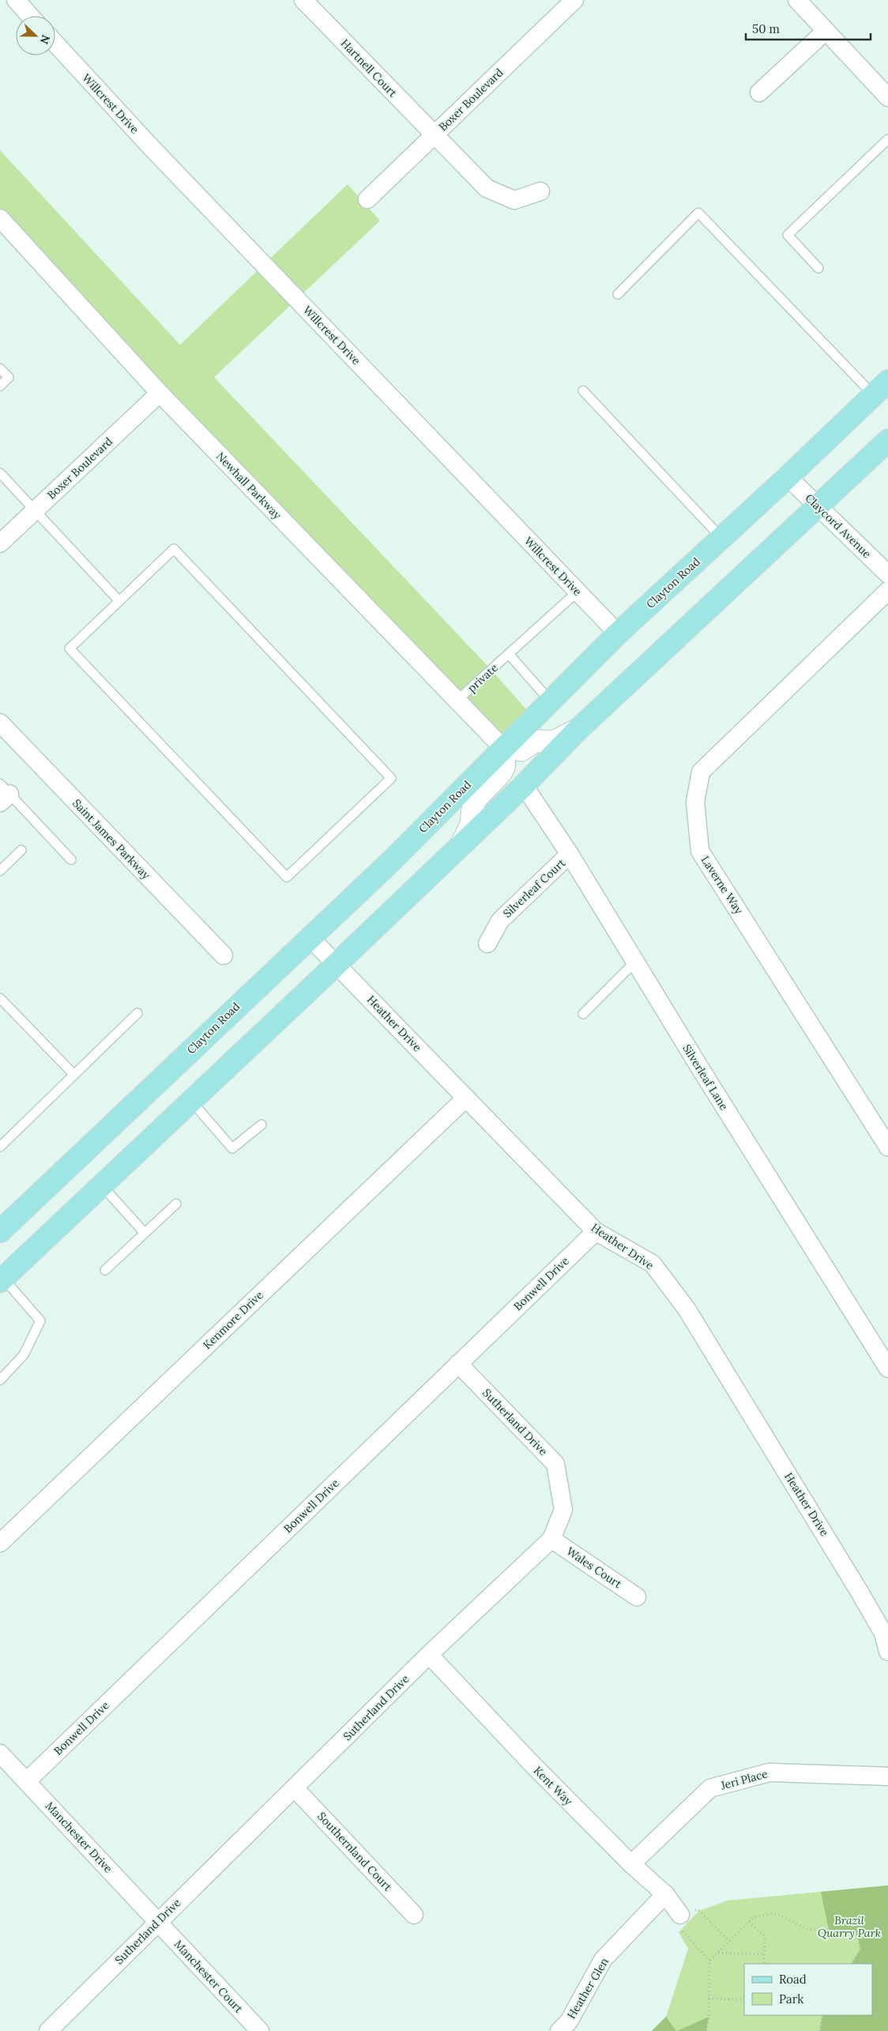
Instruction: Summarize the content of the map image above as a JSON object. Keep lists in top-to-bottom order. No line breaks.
{"streets":{"main road":["Clayton Road"],"street":["Hartnell Court","Boxer Boulevard","Willcrest Drive","Newhall Parkway","Claycord Avenue","Saint James Parkway","Laverne Way","Silverleaf Court","Heather Drive","Silverleaf Lane","Bonwell Drive","Kenmore Drive","Sutherland Drive","Wales Court","Jeri Place","Kent Way","Manchester Drive","Southernland Court","Manchester Court","Heather Glen"],"lane":["private"]},"crossings":[["Hartnell Court","Boxer Boulevard"],["Boxer Boulevard","Newhall Parkway"],["Willcrest Drive","Clayton Road"],["Willcrest Drive","private"],["Newhall Parkway","Clayton Road"],["Newhall Parkway","private"],["Claycord Avenue","Clayton Road"],["Clayton Road","Heather Drive"],["Silverleaf Court","Silverleaf Lane"],["Heather Drive","Bonwell Drive"],["Heather Drive","Kenmore Drive"],["Bonwell Drive","Sutherland Drive"],["Bonwell Drive","Manchester Drive"],["Sutherland Drive","Wales Court"],["Sutherland Drive","Kent Way"],["Sutherland Drive","Manchester Drive"],["Sutherland Drive","Southernland Court"],["Sutherland Drive","Manchester Court"],["Jeri Place","Kent Way"],["Kent Way","Heather Glen"],["Manchester Drive","Manchester Court"]],"parks":["Brazil Quarry Park"],"legend":["Road","Park"],"scale_bar":"50 m","north":"right"}
